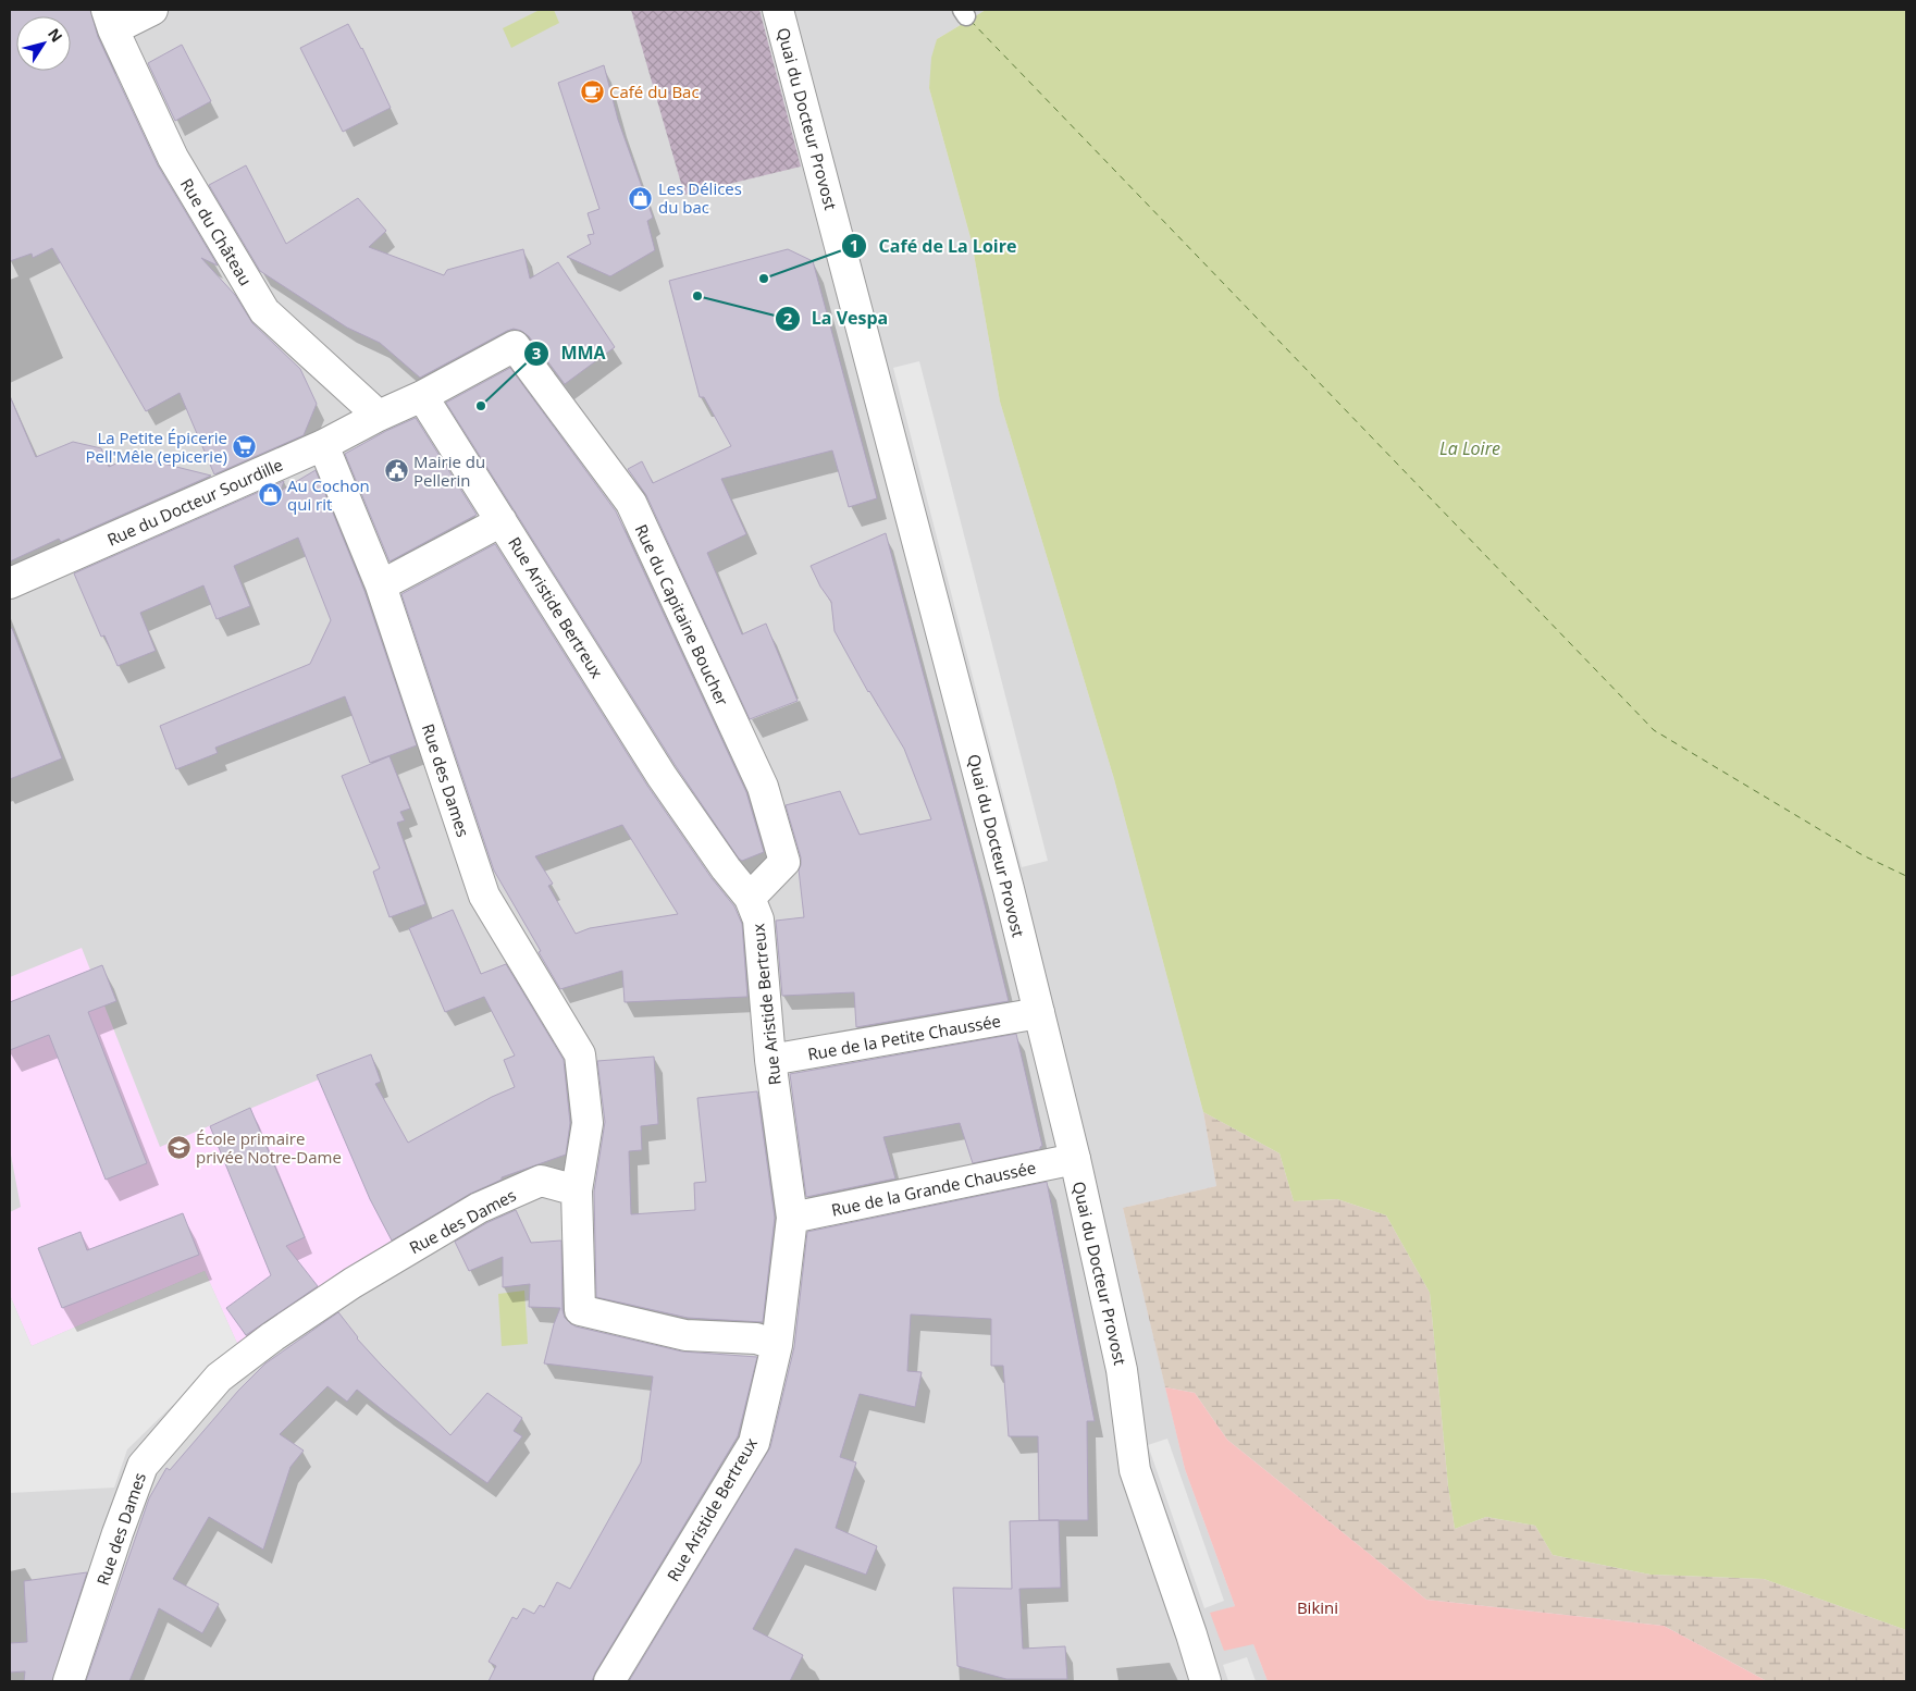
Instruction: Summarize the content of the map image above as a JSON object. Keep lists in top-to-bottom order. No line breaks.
{"streets":{"street":["Quai du Docteur Provost","Rue du Château","Rue du Docteur Sourdille","Rue Aristide Bertreux","Rue du Capitaine Boucher","Rue des Dames","Rue de la Petite Chaussée","Rue de la Grande Chaussée"]},"crossings":[["Quai du Docteur Provost","Rue de la Petite Chaussée"],["Quai du Docteur Provost","Rue de la Grande Chaussée"],["Rue du Château","Rue du Docteur Sourdille"],["Rue du Docteur Sourdille","Rue des Dames"],["Rue Aristide Bertreux","Rue du Capitaine Boucher"],["Rue Aristide Bertreux","Rue de la Petite Chaussée"],["Rue Aristide Bertreux","Rue de la Grande Chaussée"]],"water":["La Loire"],"parks":["Bikini"],"places":{"cafe":["Café du Bac"],"shop":["Les Délices du bac","Au Cochon qui rit"],"other":["Café de La Loire","La Vespa","MMA"],"supermarket":["La Petite Épicerie Pell'Mêle (epicerie)"],"public building":["Mairie du Pellerin"],"school or university":["École primaire privée Notre-Dame"]},"north":"top right"}
